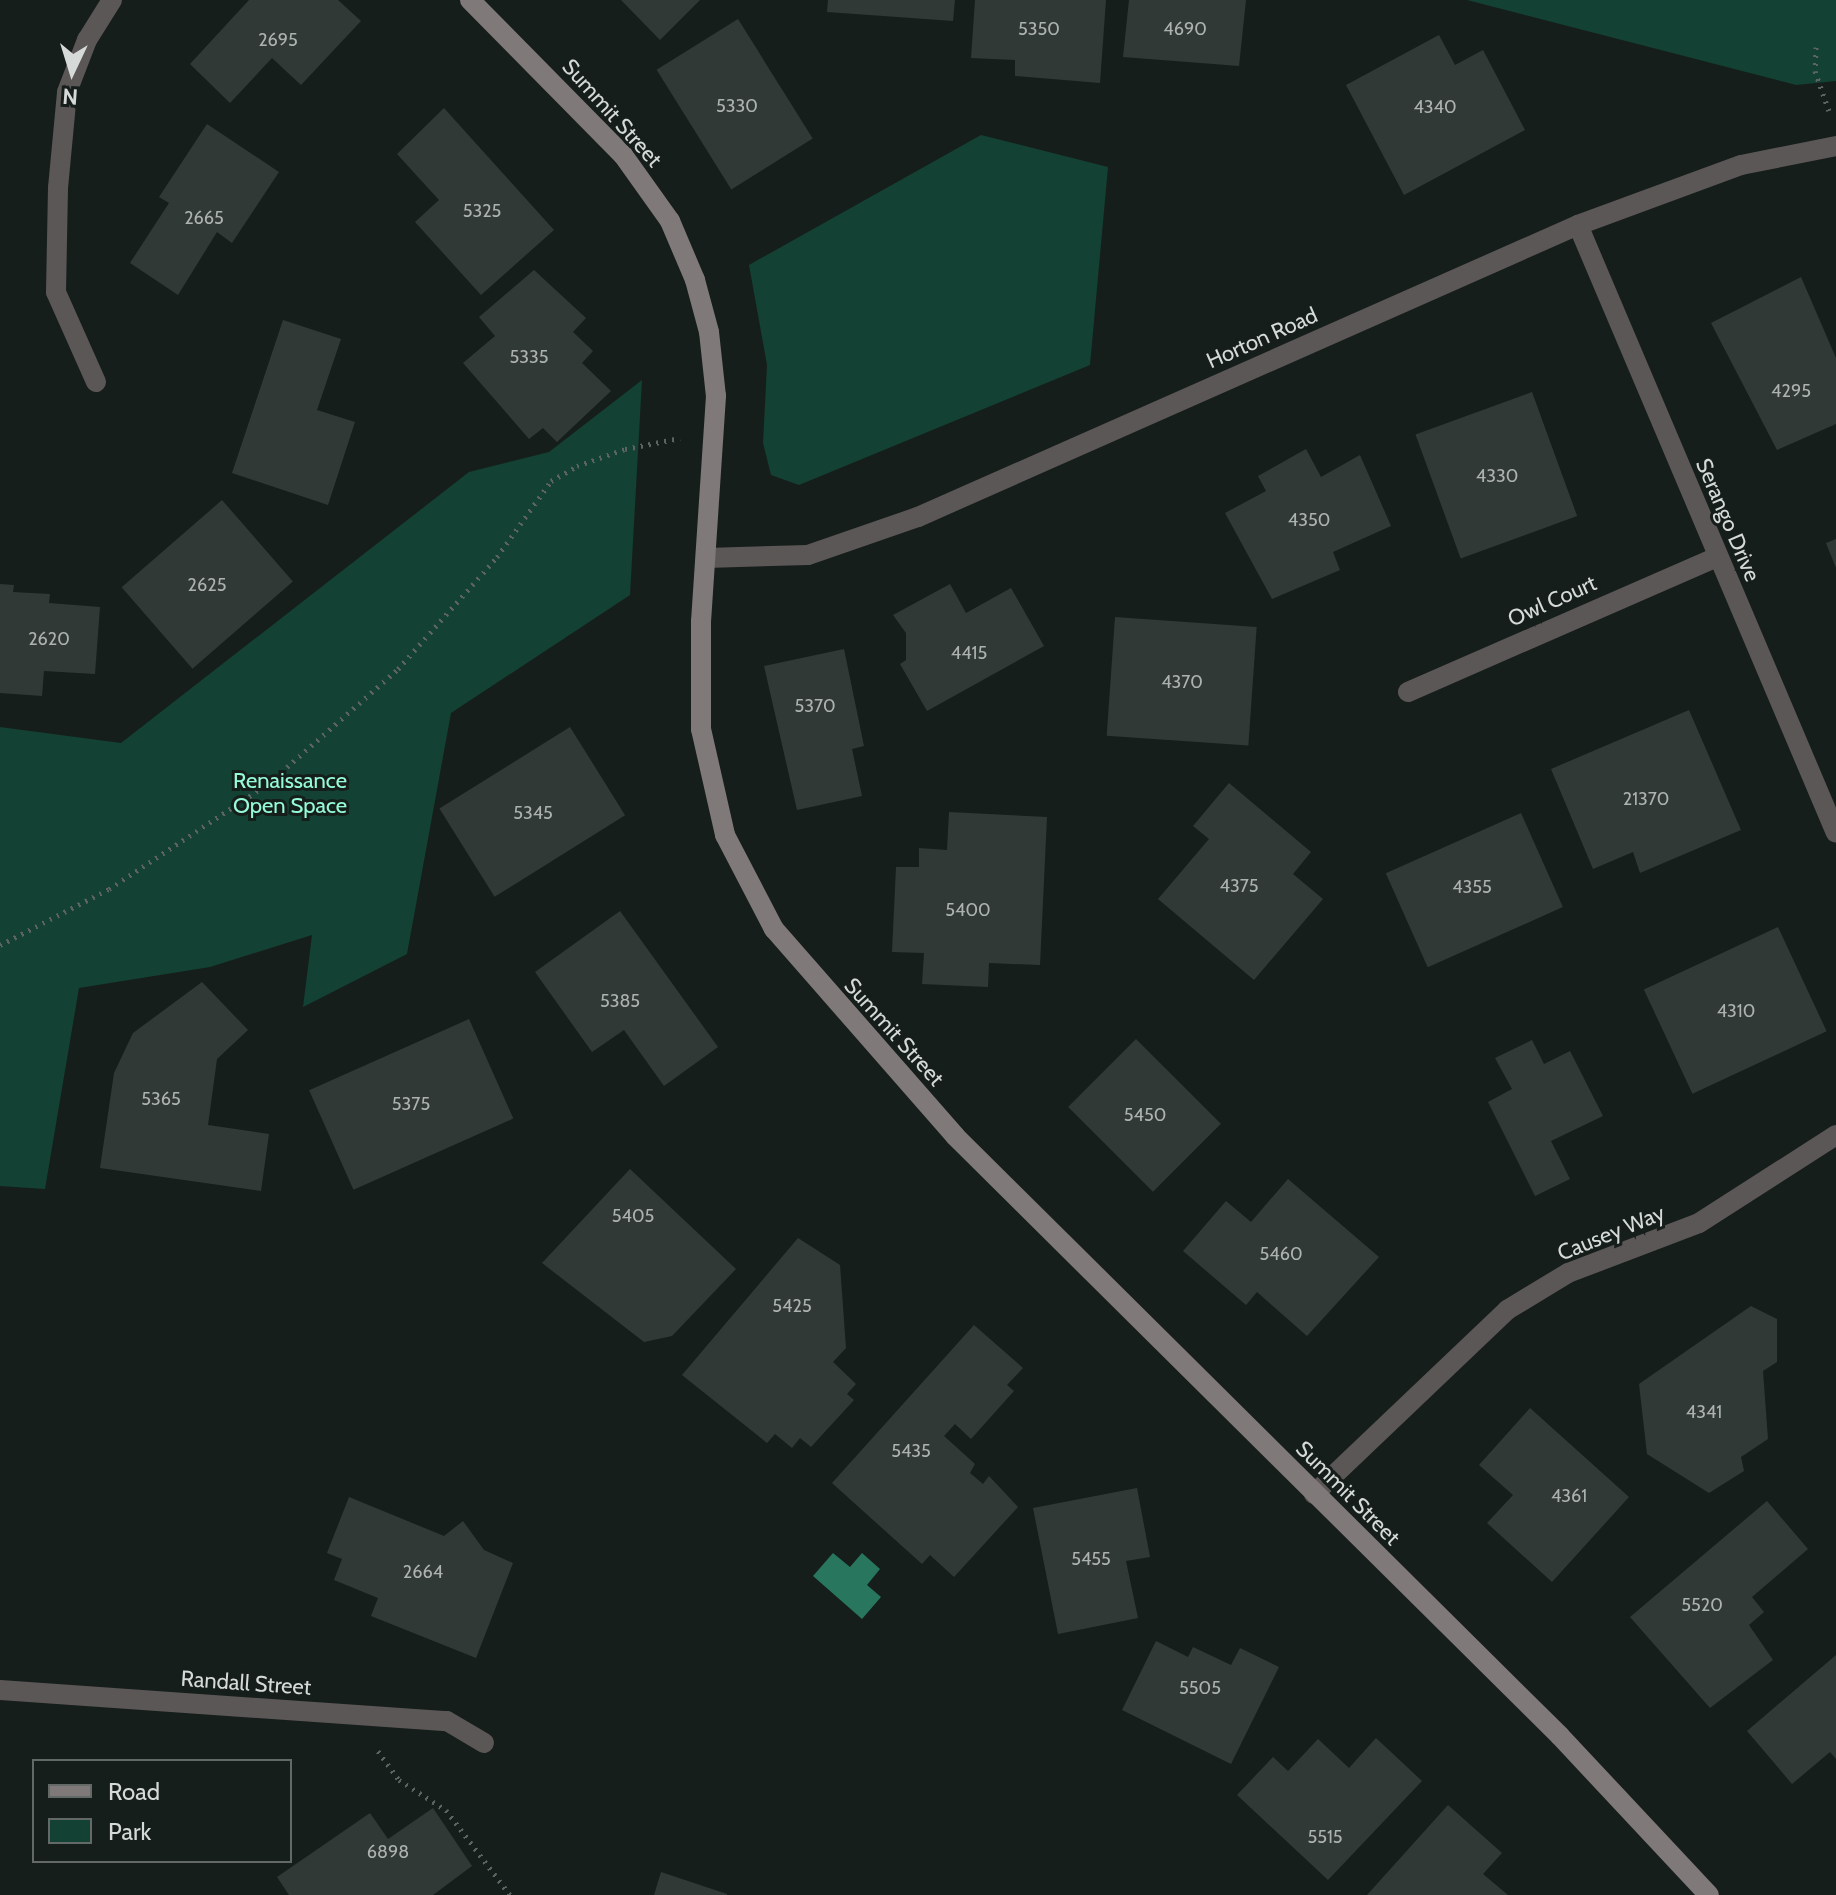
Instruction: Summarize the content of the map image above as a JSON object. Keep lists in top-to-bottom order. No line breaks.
{"streets":{"street":["Summit Street","Horton Road","Serango Drive","Owl Court","Causey Way","Randall Street"]},"crossings":[["Summit Street","Horton Road"],["Summit Street","Causey Way"],["Horton Road","Serango Drive"],["Serango Drive","Owl Court"]],"parks":["Renaissance Open Space"],"house_numbers":["5350","4690","2695","5330","4340","5325","2665","5335","4295","4330","4350","2625","2620","4415","4370","5370","21370","5345","4375","4355","5400","5385","4310","5365","5375","5450","5405","5460","5425","4341","5435","4361","5455","2664","5520","5505","5515","6898"],"legend":["Road","Park"],"north":"bottom"}
